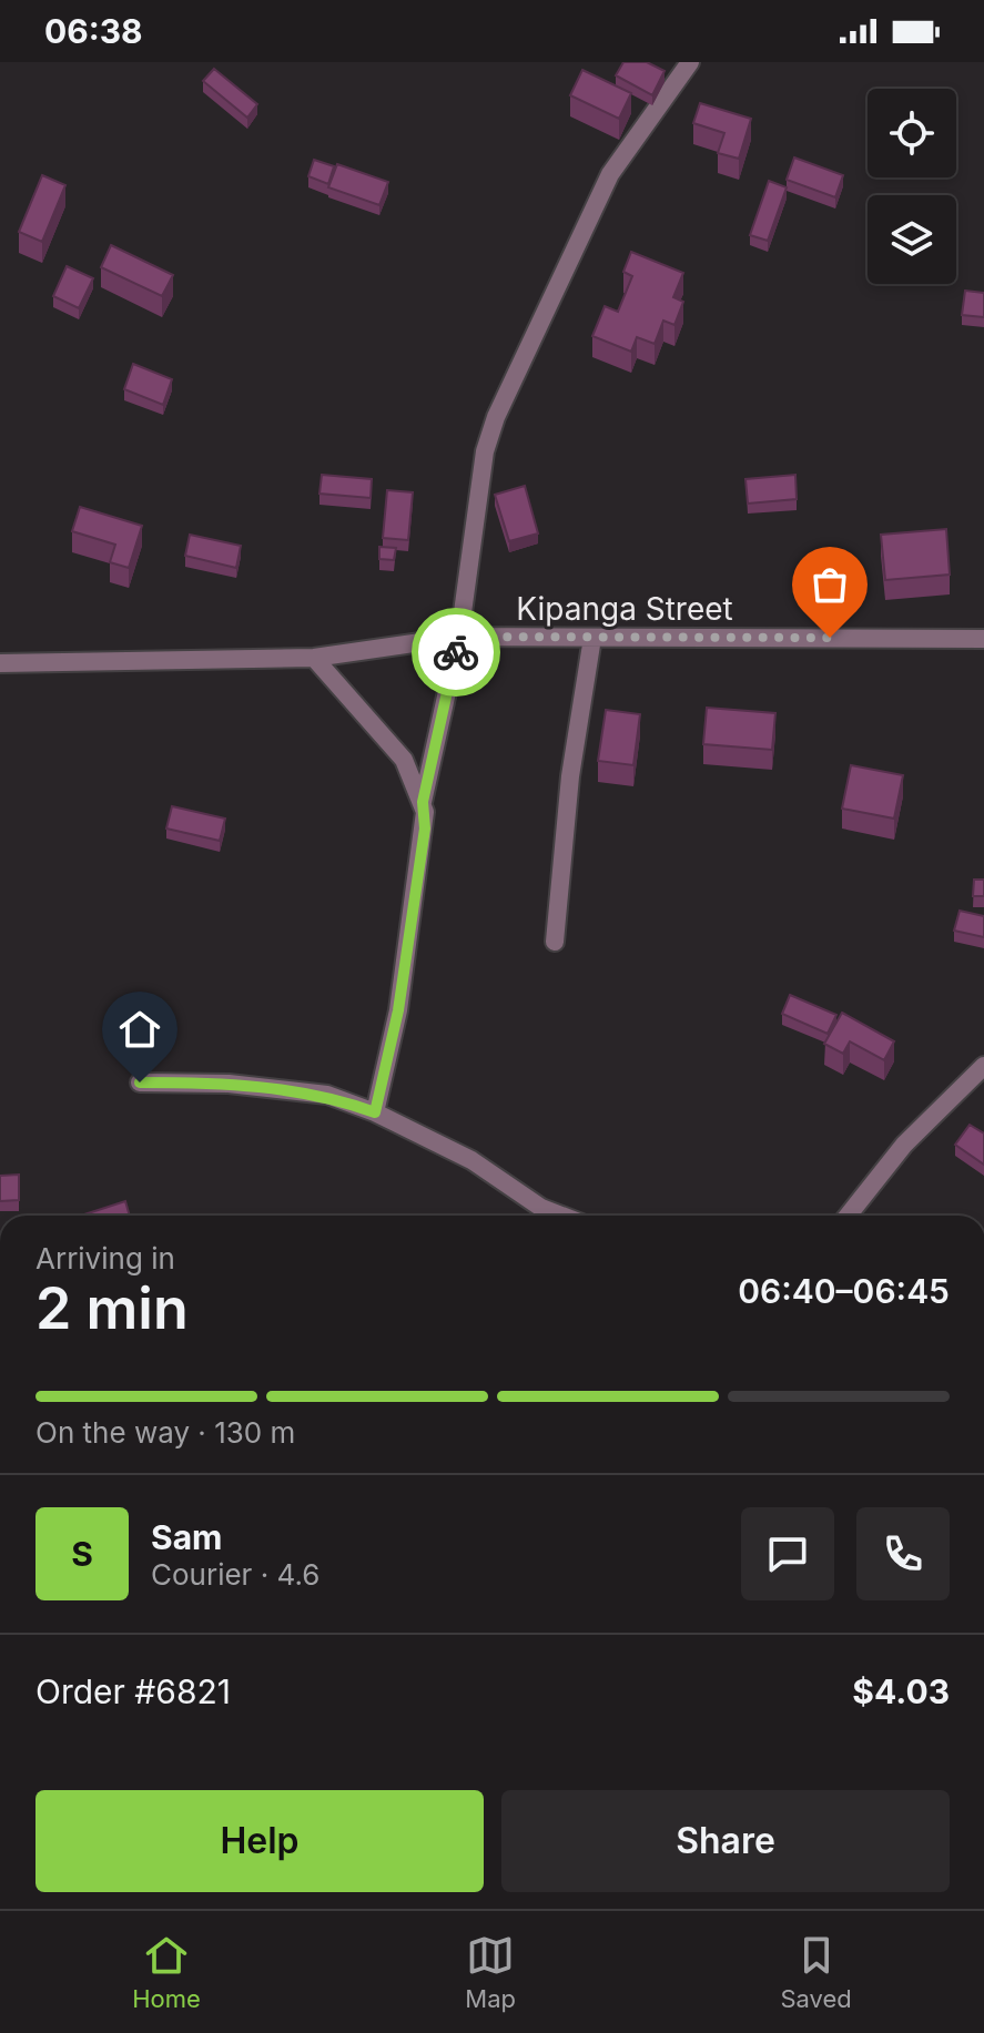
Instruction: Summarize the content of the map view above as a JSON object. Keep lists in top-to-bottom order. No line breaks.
{"streets":{"street":["Kipanga Street"]},"page":{"status":"06:38","heading":["2 min","Arriving in","06:40–06:45"],"panel":["Sam","Courier · 4.6","Order #6821","$4.03"],"bar":"On the way · 130 m","round":"S","buttons":["Help","Share"],"tabs":["Home","Map","Saved"]}}
